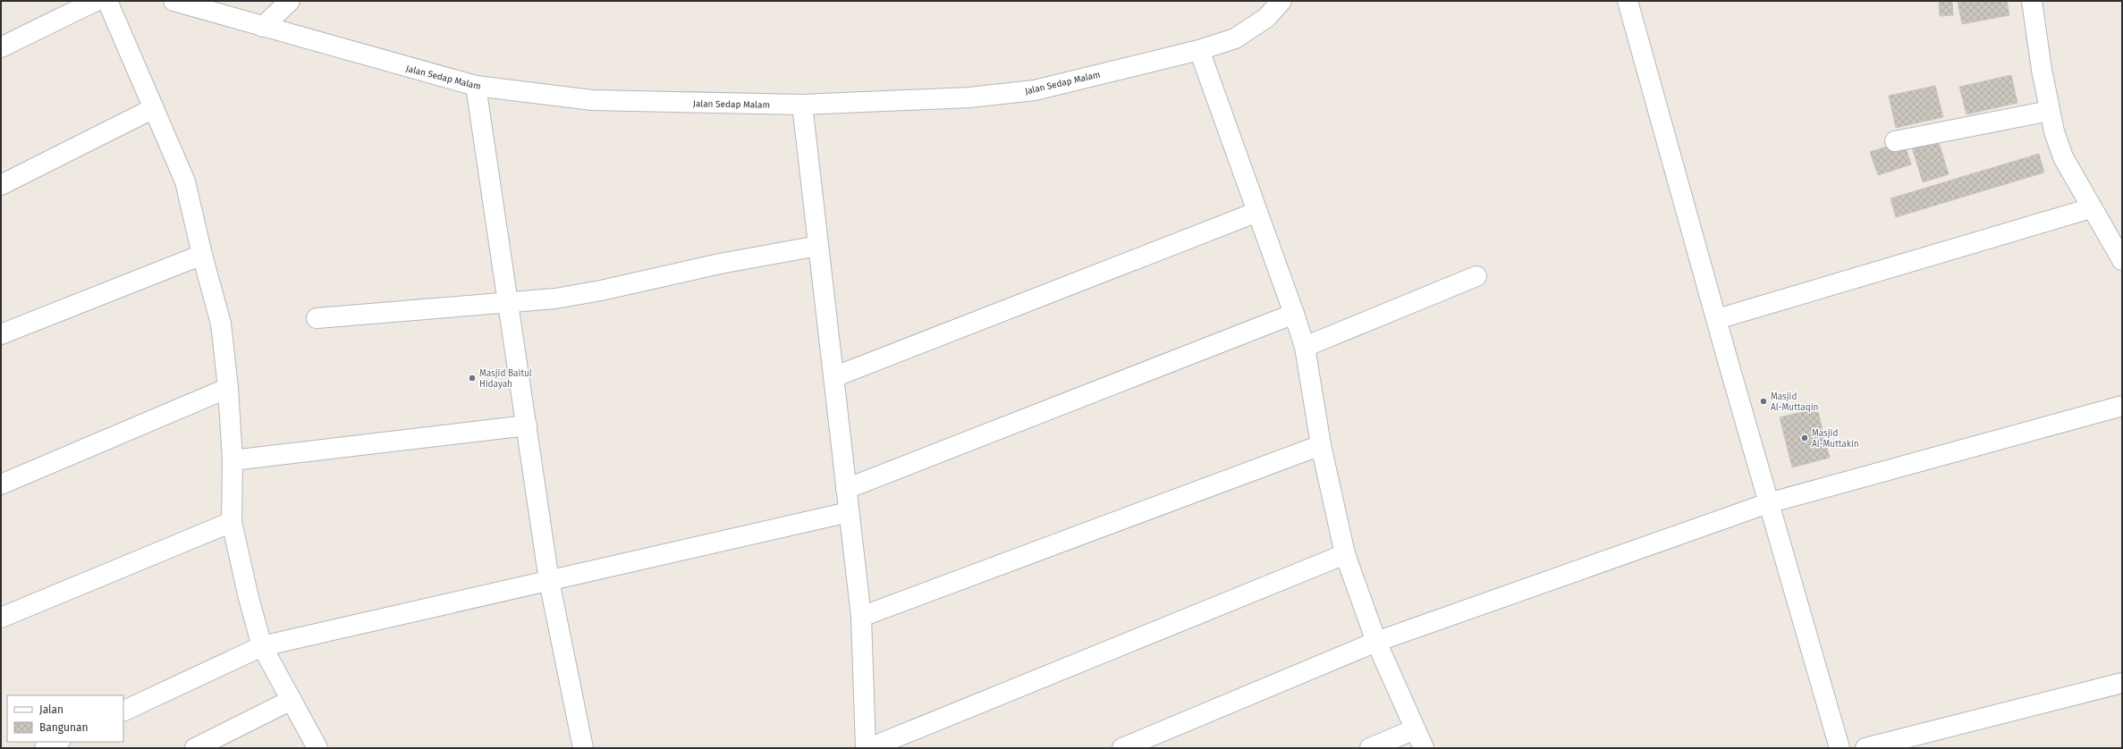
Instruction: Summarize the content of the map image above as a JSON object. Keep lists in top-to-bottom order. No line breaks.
{"streets":{"street":["Jalan Sedap Malam"]},"places":["Masjid Baitul Hidayah","Masjid Al-Muttaqin","Masjid Al-Muttakin"],"legend":["Jalan","Bangunan"]}
